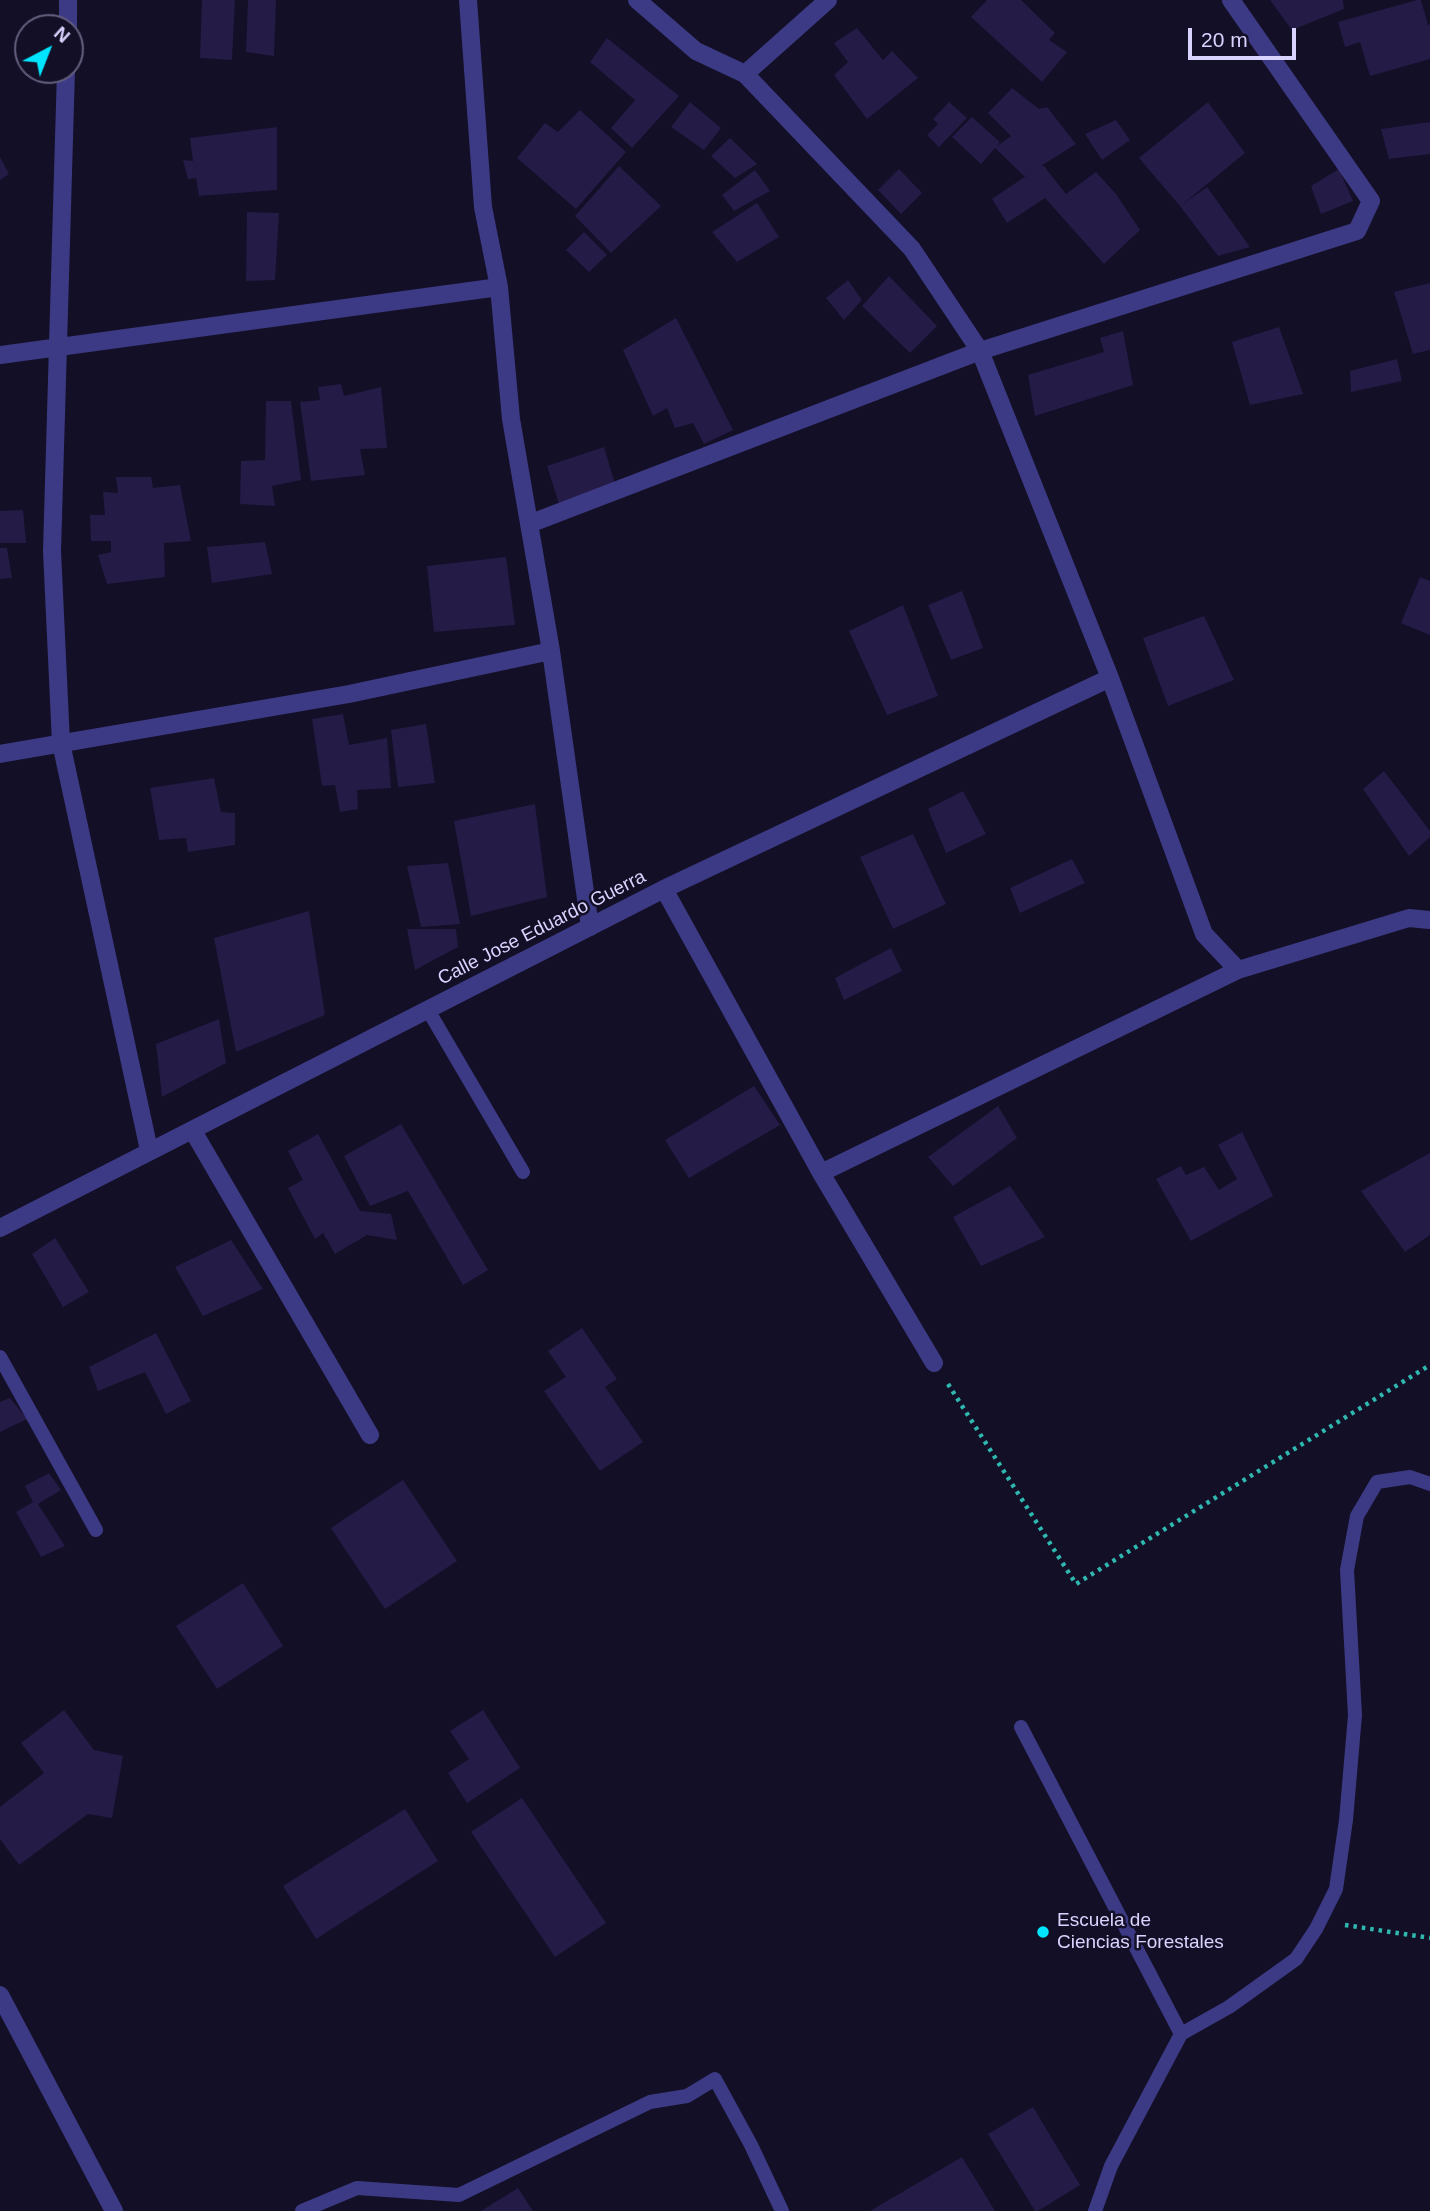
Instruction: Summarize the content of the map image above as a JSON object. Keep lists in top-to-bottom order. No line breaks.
{"streets":{"street":["Calle Jose Eduardo Guerra"]},"places":["Escuela de Ciencias Forestales"],"scale_bar":"20 m","north":"top right"}
